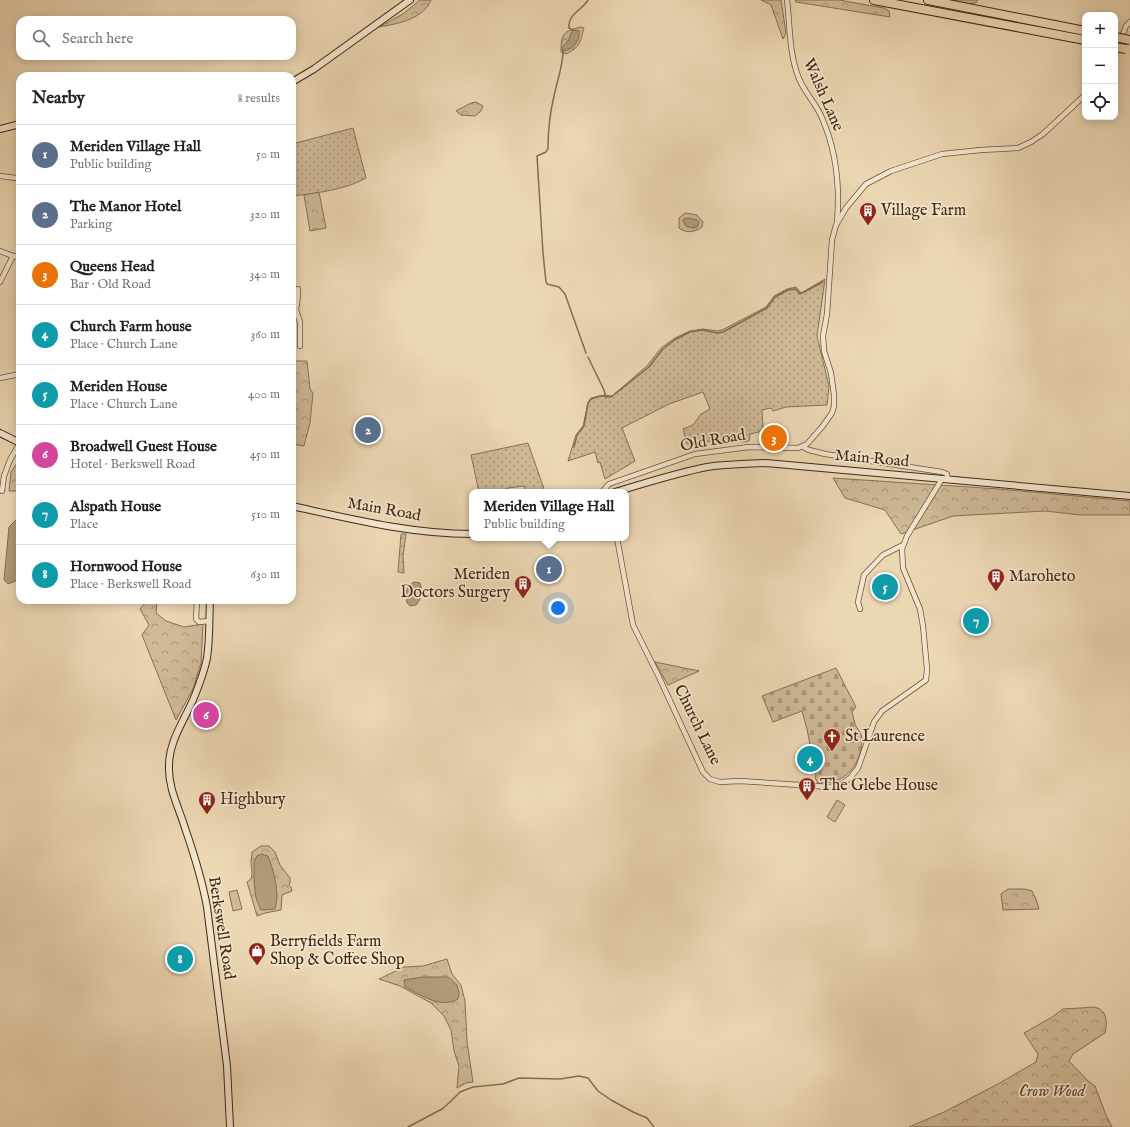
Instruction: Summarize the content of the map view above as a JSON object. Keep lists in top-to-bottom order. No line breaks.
{"streets":{"main road":["Main Road","Berkswell Road"],"street":["Walsh Lane","Old Road","Church Lane"]},"crossings":[["Old Road","Main Road"],["Old Road","Church Lane"],["Main Road","Church Lane"]],"parks":["Crow Wood"],"places":{"building":["Village Farm","Maroheto","Meriden Doctors Surgery","The Glebe House","Highbury"],"church":["St Laurence"],"shop":["Berryfields Farm Shop & Coffee Shop"]},"page":{"map_buttons":["+","−"],"search":"Search here","heading":["Nearby","8 results"],"list":[{"mark":"1","name":"Meriden Village Hall","note":"Public building","value":"50 m"},{"mark":"2","name":"The Manor Hotel","note":"Parking","value":"320 m"},{"mark":"3","name":"Queens Head","note":"Bar · Old Road","value":"340 m"},{"mark":"4","name":"Church Farm house","note":"Place · Church Lane","value":"360 m"},{"mark":"5","name":"Meriden House","note":"Place · Church Lane","value":"400 m"},{"mark":"6","name":"Broadwell Guest House","note":"Hotel · Berkswell Road","value":"450 m"},{"mark":"7","name":"Alspath House","note":"Place","value":"510 m"},{"mark":"8","name":"Hornwood House","note":"Place · Berkswell Road","value":"630 m"}],"pins":["2","3","1","5","7","6","4","8"],"popup":["Meriden Village Hall","Public building"]}}
